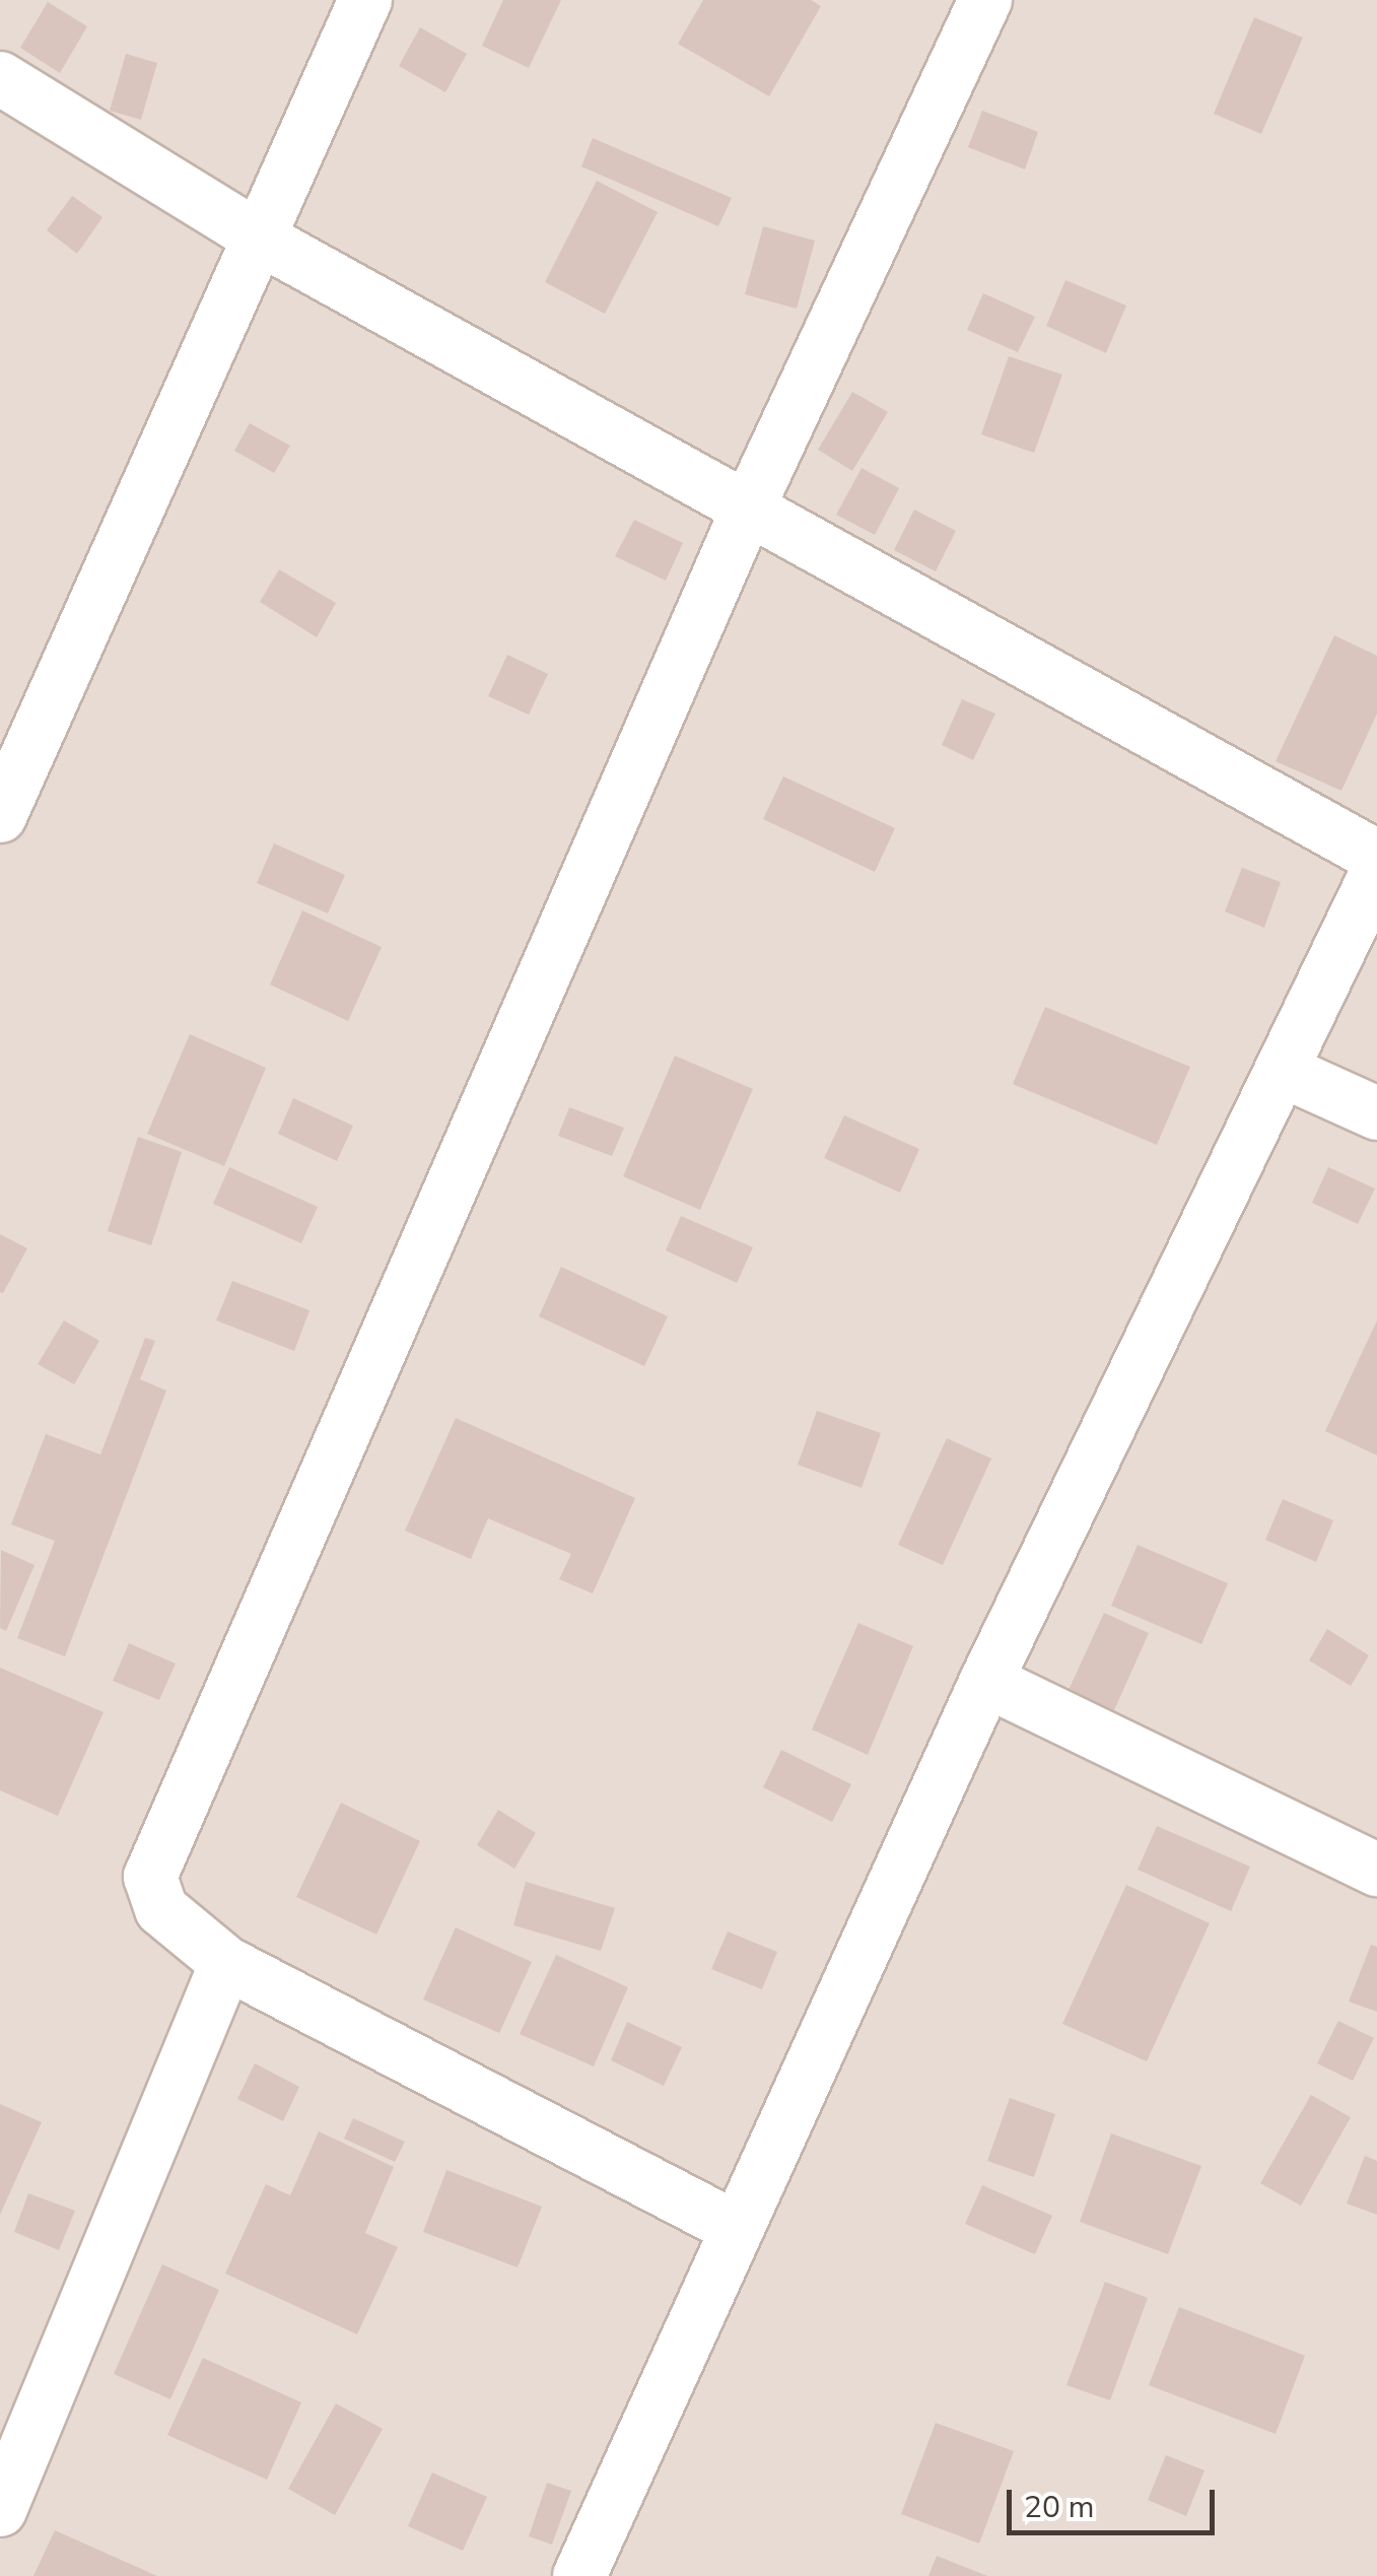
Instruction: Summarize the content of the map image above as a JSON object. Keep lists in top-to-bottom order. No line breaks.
{"scale_bar":"20 m"}
